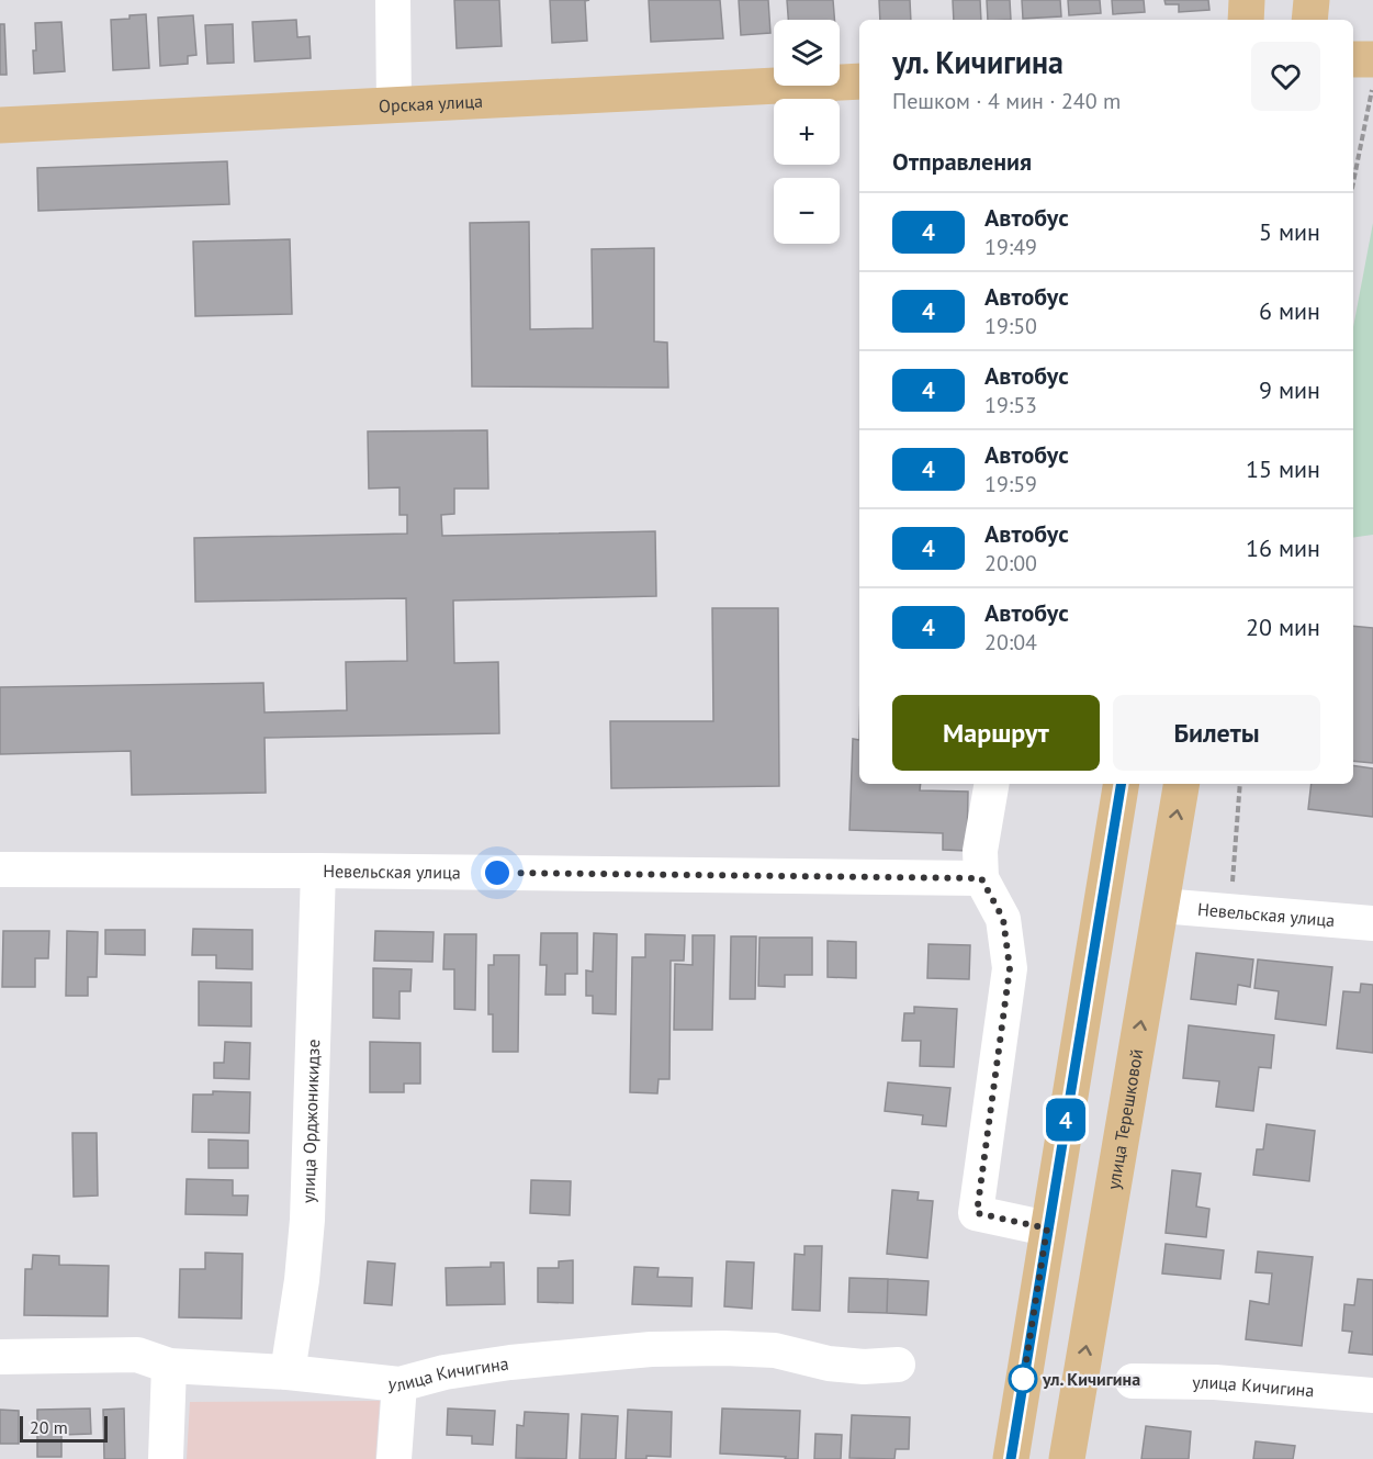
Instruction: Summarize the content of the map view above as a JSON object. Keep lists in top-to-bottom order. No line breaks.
{"streets":{"main road":["Орская улица","улица Терешковой"],"street":["Невельская улица","улица Орджоникидзе","улица Кичигина"]},"crossings":[["Невельская улица","улица Терешковой"],["Невельская улица","улица Орджоникидзе"],["улица Орджоникидзе","улица Кичигина"]],"places":["ул. Кичигина"],"lines":["bus line 4"],"scale_bar":"20 m","page":{"on_map":"4","map_buttons":["+","−"],"heading":[["ул. Кичигина","Пешком · 4 мин · 240 m"],"Отправления"],"list":[{"mark":"4","name":"Автобус","note":"19:49","value":"5 мин"},{"mark":"4","name":"Автобус","note":"19:50","value":"6 мин"},{"mark":"4","name":"Автобус","note":"19:53","value":"9 мин"},{"mark":"4","name":"Автобус","note":"19:59","value":"15 мин"},{"mark":"4","name":"Автобус","note":"20:00","value":"16 мин"},{"mark":"4","name":"Автобус","note":"20:04","value":"20 мин"}],"buttons":["Маршрут","Билеты"],"scale":"20 m"}}
